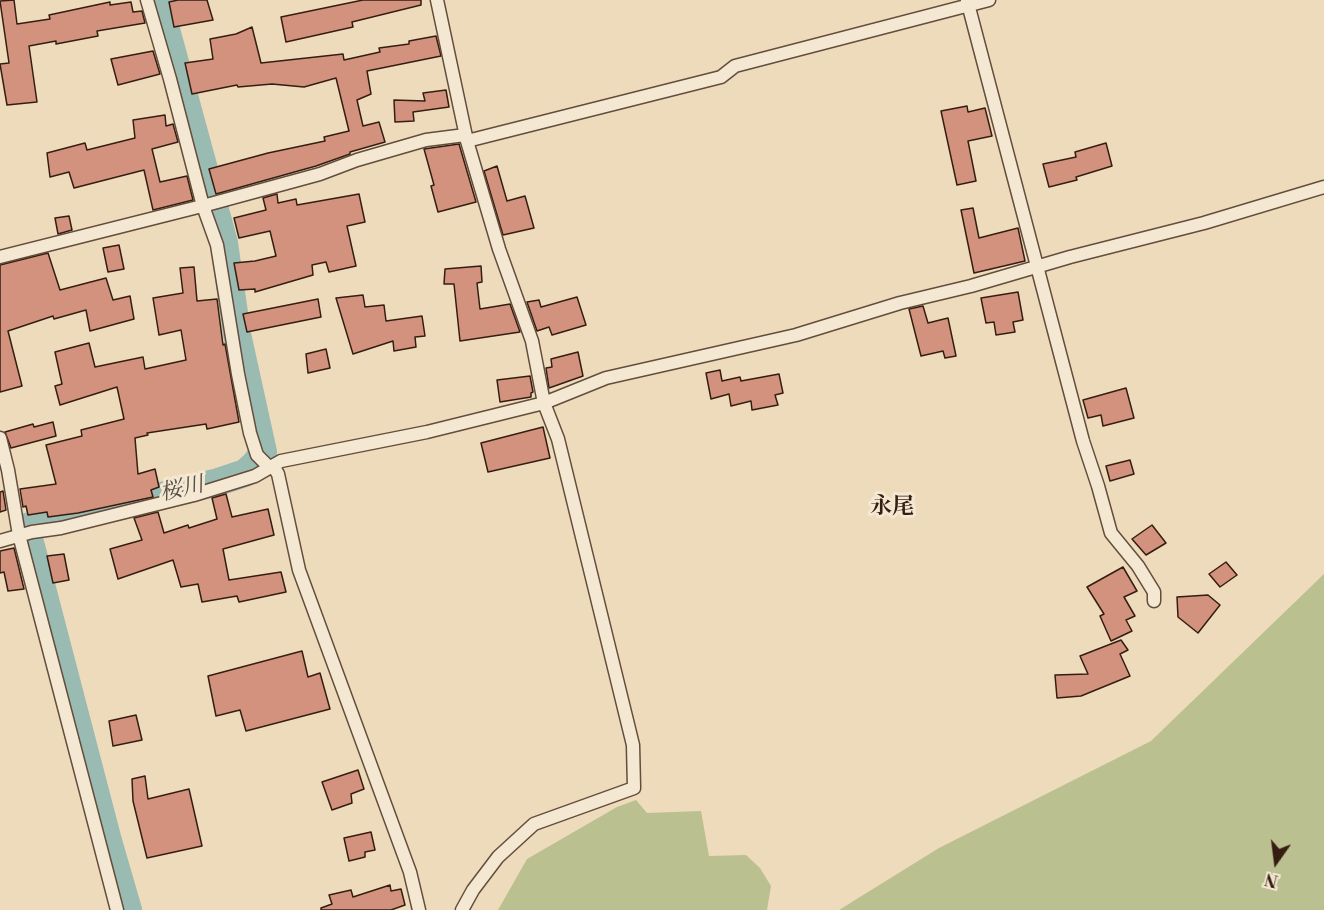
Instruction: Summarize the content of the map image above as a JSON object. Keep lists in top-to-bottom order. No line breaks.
{"districts":["永尾"],"water":["桜川"],"north":"bottom"}
